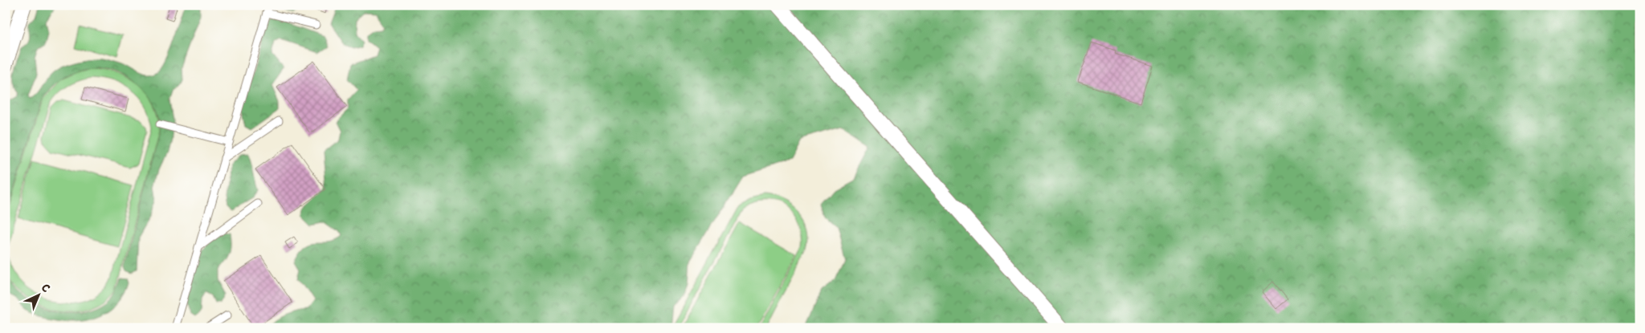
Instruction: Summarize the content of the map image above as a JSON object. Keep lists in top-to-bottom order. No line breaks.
{"north":"top right"}
